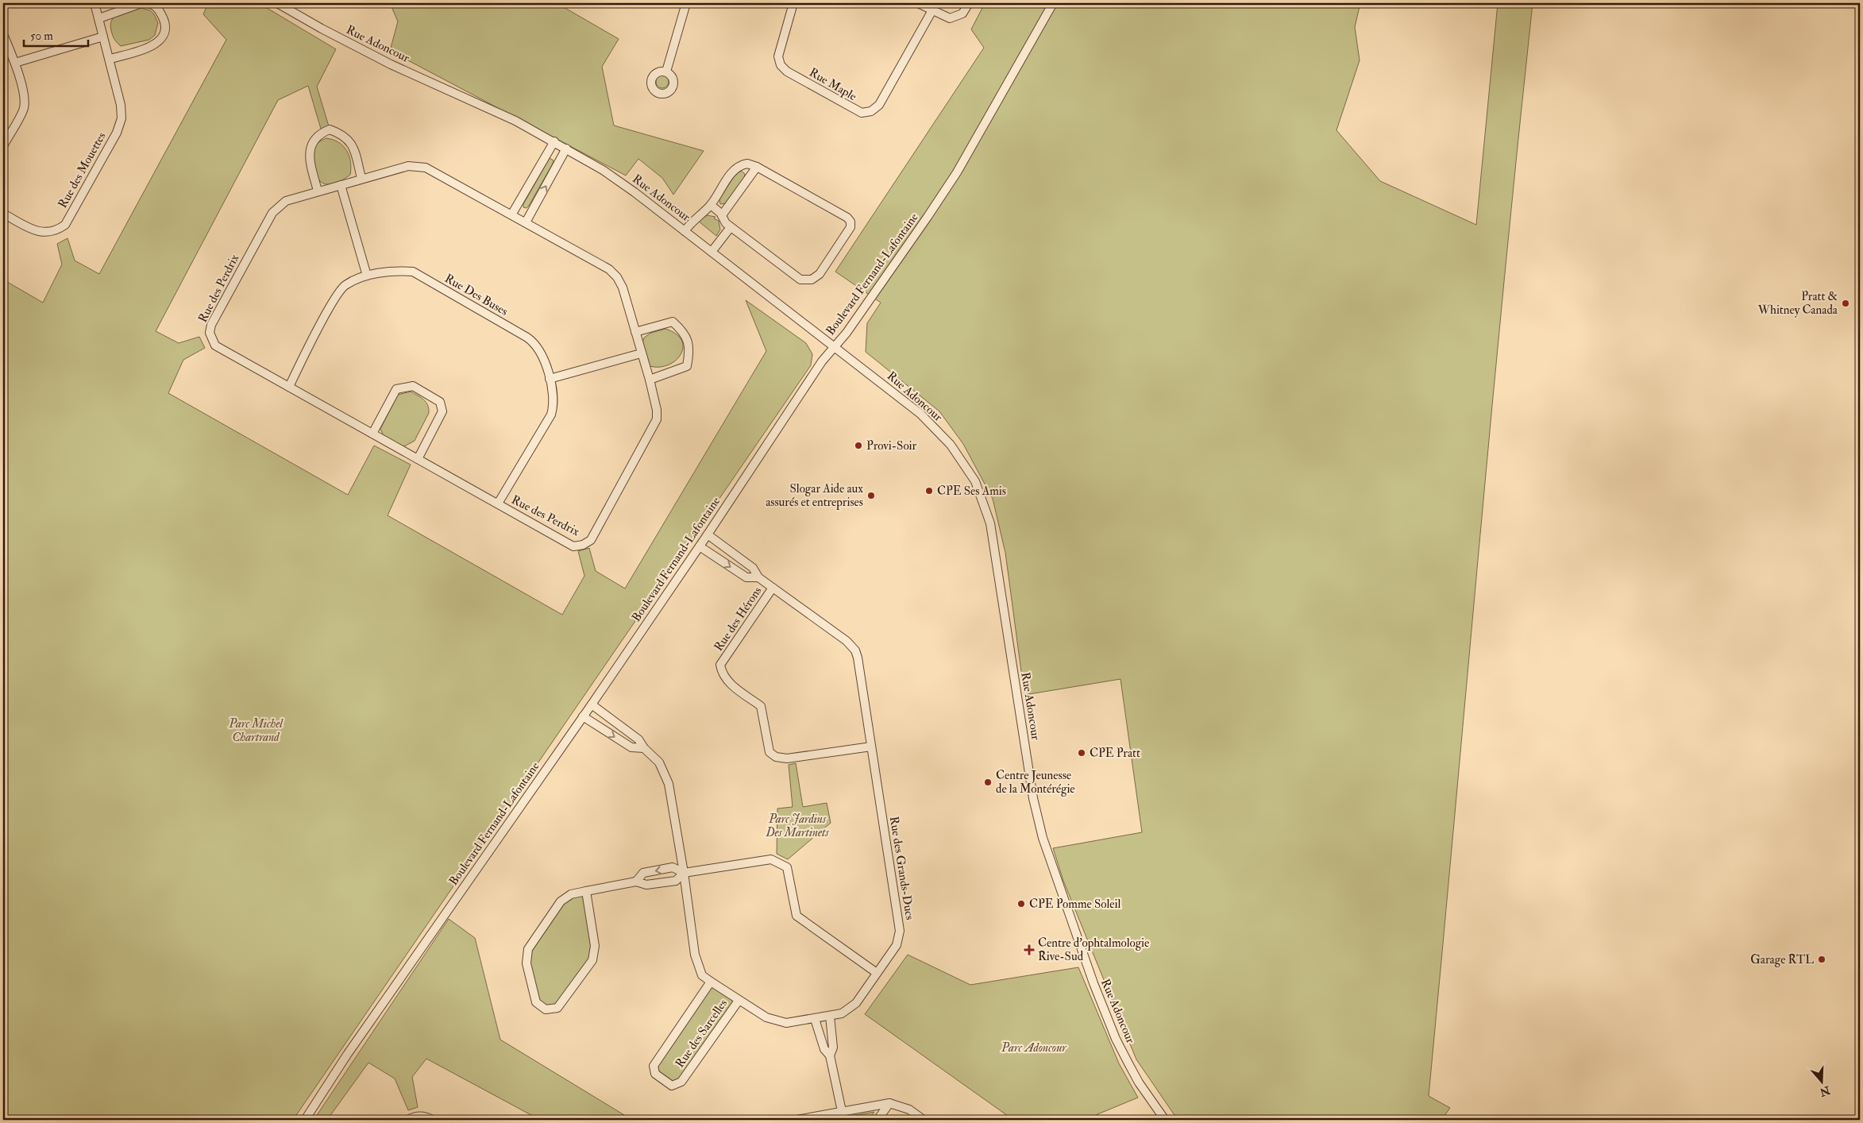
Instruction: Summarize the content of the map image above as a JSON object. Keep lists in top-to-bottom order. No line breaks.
{"streets":{"street":["Rue Adoncour","Rue Maple","Rue des Mouettes","Boulevard Fernand-Lafontaine","Rue des Perdrix","Rue Des Buses","Rue des Hérons","Rue des Grands-Ducs","Rue des Sarcelles"]},"crossings":[["Rue Adoncour","Boulevard Fernand-Lafontaine"],["Boulevard Fernand-Lafontaine","Rue des Grands-Ducs"],["Rue des Perdrix","Rue Des Buses"],["Rue des Hérons","Rue des Grands-Ducs"],["Rue des Grands-Ducs","Rue des Sarcelles"]],"parks":["Parc Michel Chartrand","Parc Jardins Des Martinets","Parc Adoncour"],"places":{"other":["Pratt & Whitney Canada","Provi-Soir","CPE Ses Amis","Slogar Aide aux assurés et entreprises","CPE Pratt","Centre Jeunesse de la Montérégie","CPE Pomme Soleil","Garage RTL"],"health":["Centre d'ophtalmologie Rive-Sud"]},"scale_bar":"50 m","north":"bottom"}
